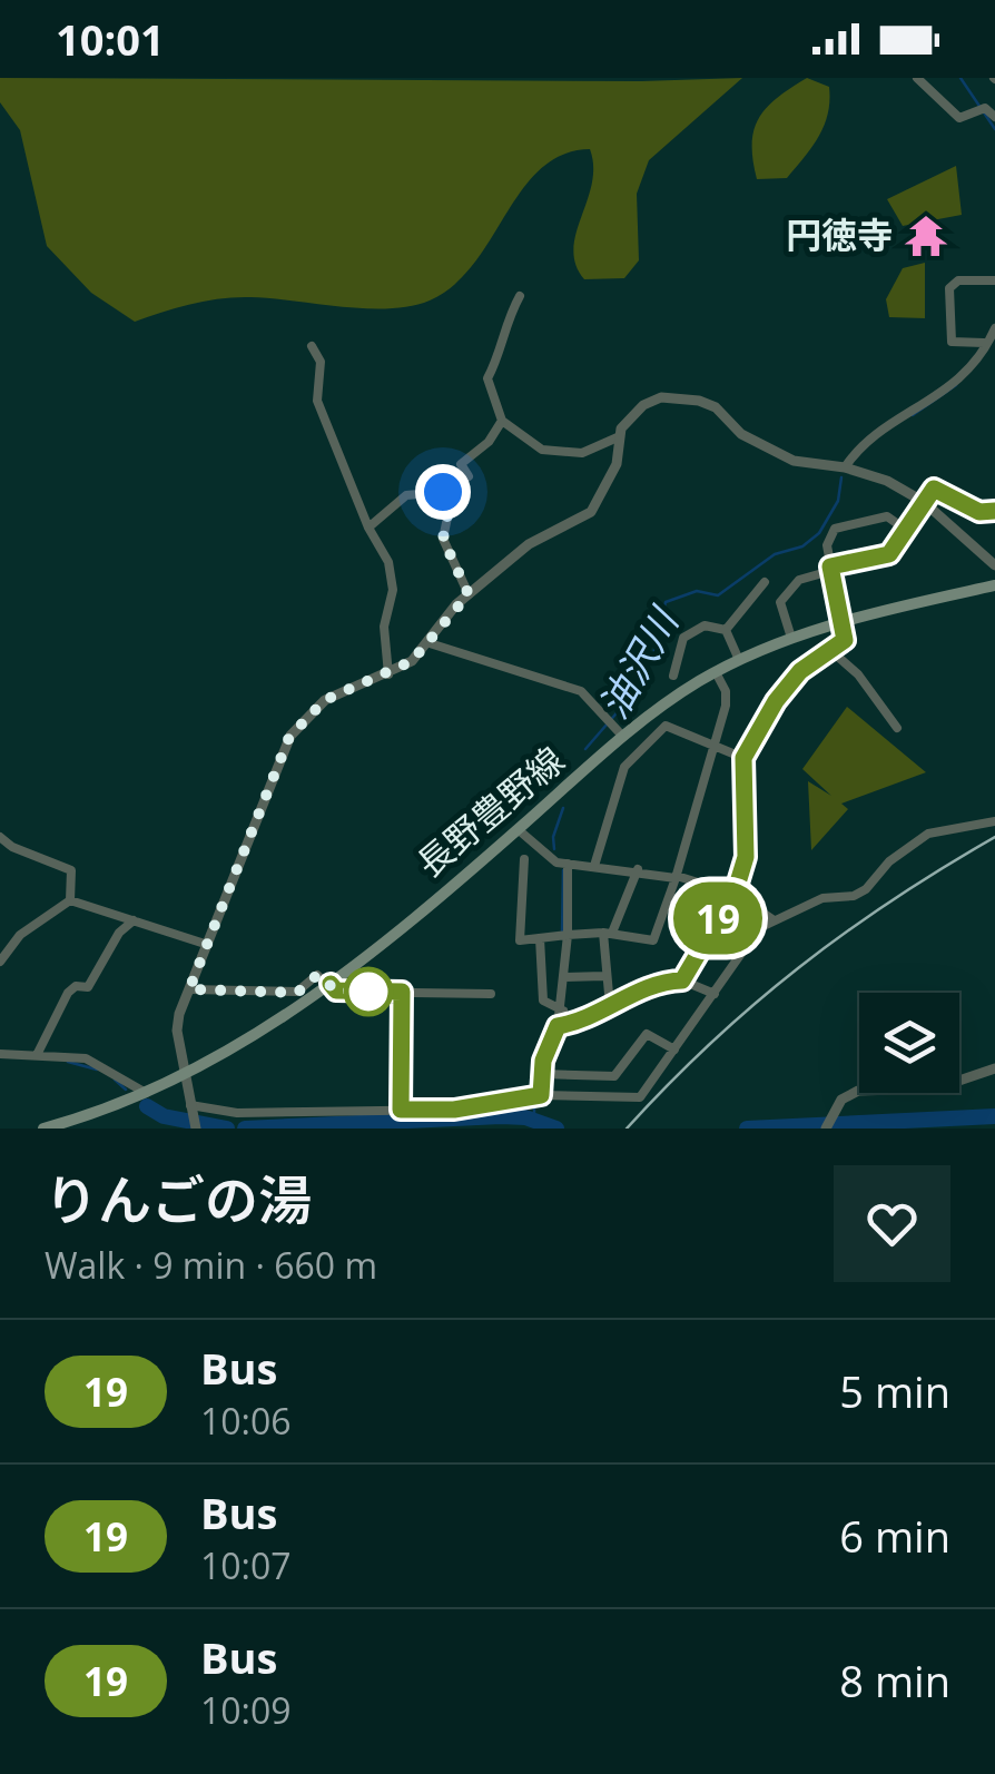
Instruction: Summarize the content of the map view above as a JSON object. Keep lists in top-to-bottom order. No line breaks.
{"streets":{"main road":["長野豊野線"]},"water":["油沢川"],"places":{"temple":["円徳寺"]},"lines":["bus line 19"],"page":{"status":"10:01","on_map":"19","heading":["りんごの湯","Walk · 9 min · 660 m"],"list":[{"mark":"19","name":"Bus","note":"10:06","value":"5 min"},{"mark":"19","name":"Bus","note":"10:07","value":"6 min"},{"mark":"19","name":"Bus","note":"10:09","value":"8 min"}]}}
